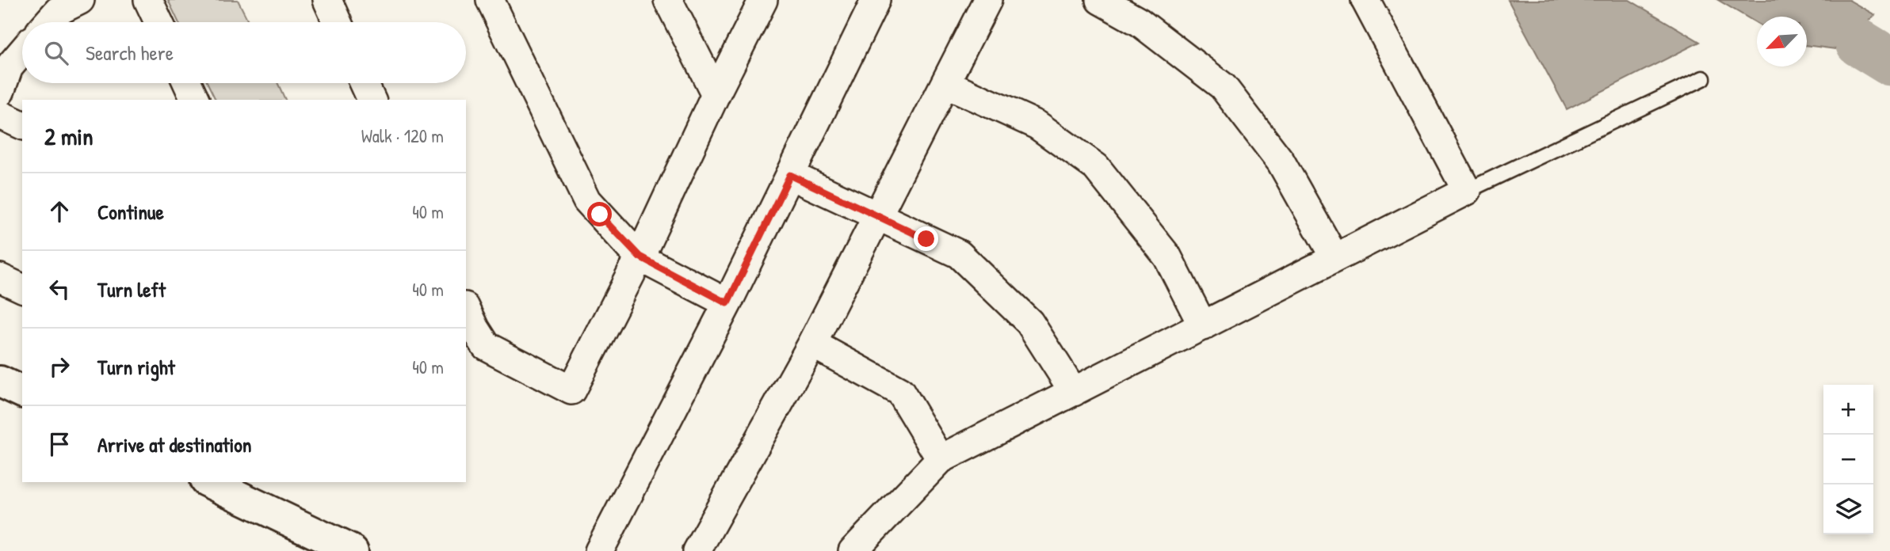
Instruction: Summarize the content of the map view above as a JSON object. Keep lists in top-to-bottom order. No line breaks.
{"north":"bottom left","page":{"search":"Search here","heading":["2 min","Walk · 120 m"],"list":[["Continue","40 m"],["Turn left","40 m"],["Turn right","40 m"],"Arrive at destination"],"map_buttons":["+","−"]}}
